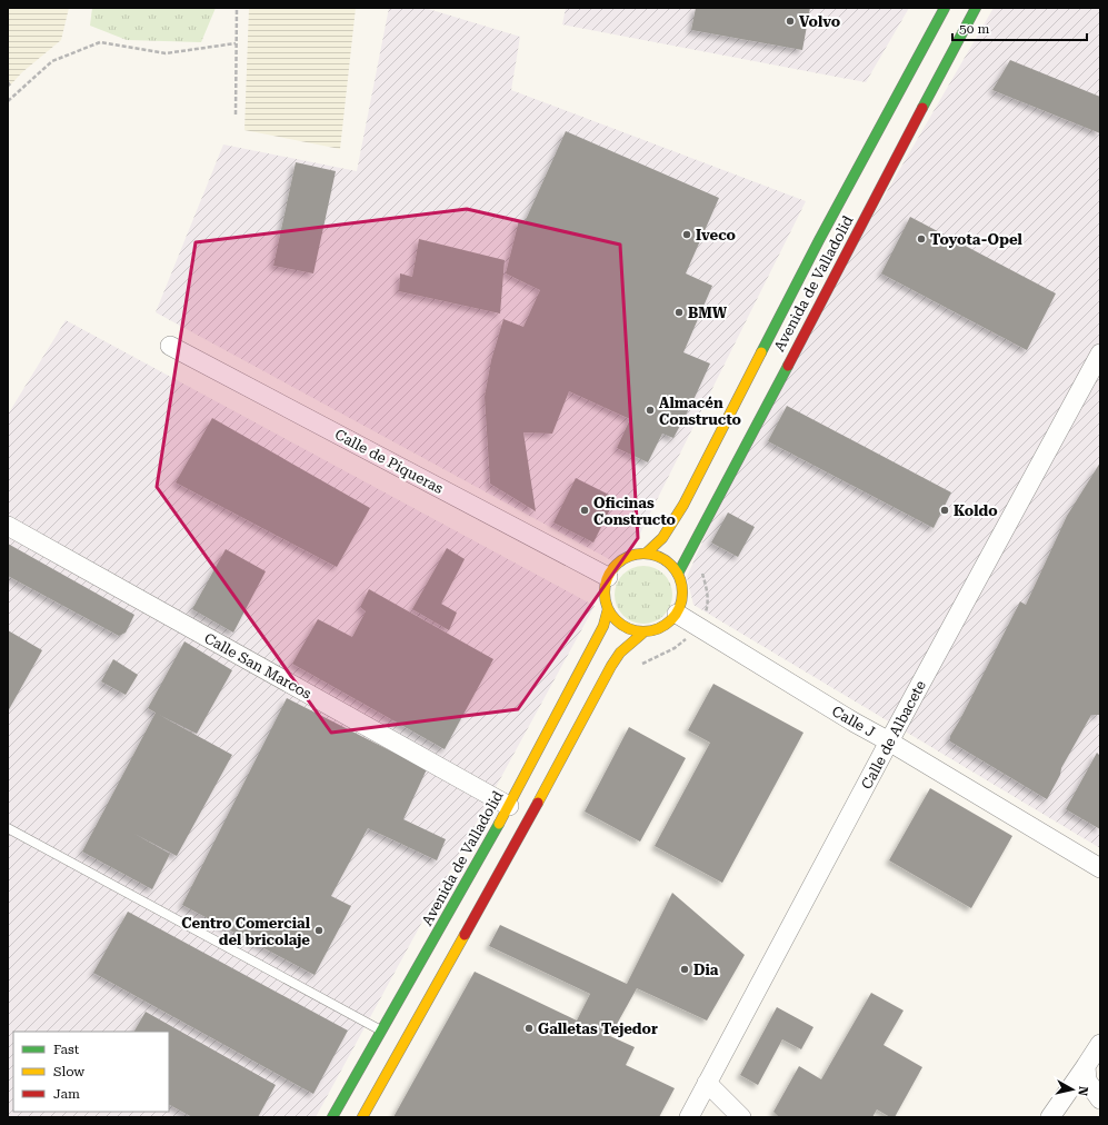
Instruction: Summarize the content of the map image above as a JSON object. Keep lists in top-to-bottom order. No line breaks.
{"streets":{"main road":["Avenida de Valladolid"],"street":["Calle de Piqueras","Calle San Marcos","Calle J","Calle de Albacete"]},"crossings":[["Avenida de Valladolid","Calle de Piqueras"],["Avenida de Valladolid","Calle San Marcos"],["Avenida de Valladolid","Calle J"],["Calle de Piqueras","Calle J"],["Calle J","Calle de Albacete"]],"places":["Volvo","Iveco","Toyota-Opel","BMW","Almacén Constructo","Oficinas Constructo","Koldo","Centro Comercial del bricolaje","Dia","Galletas Tejedor"],"legend":["Fast","Slow","Jam"],"scale_bar":"50 m","north":"right"}
